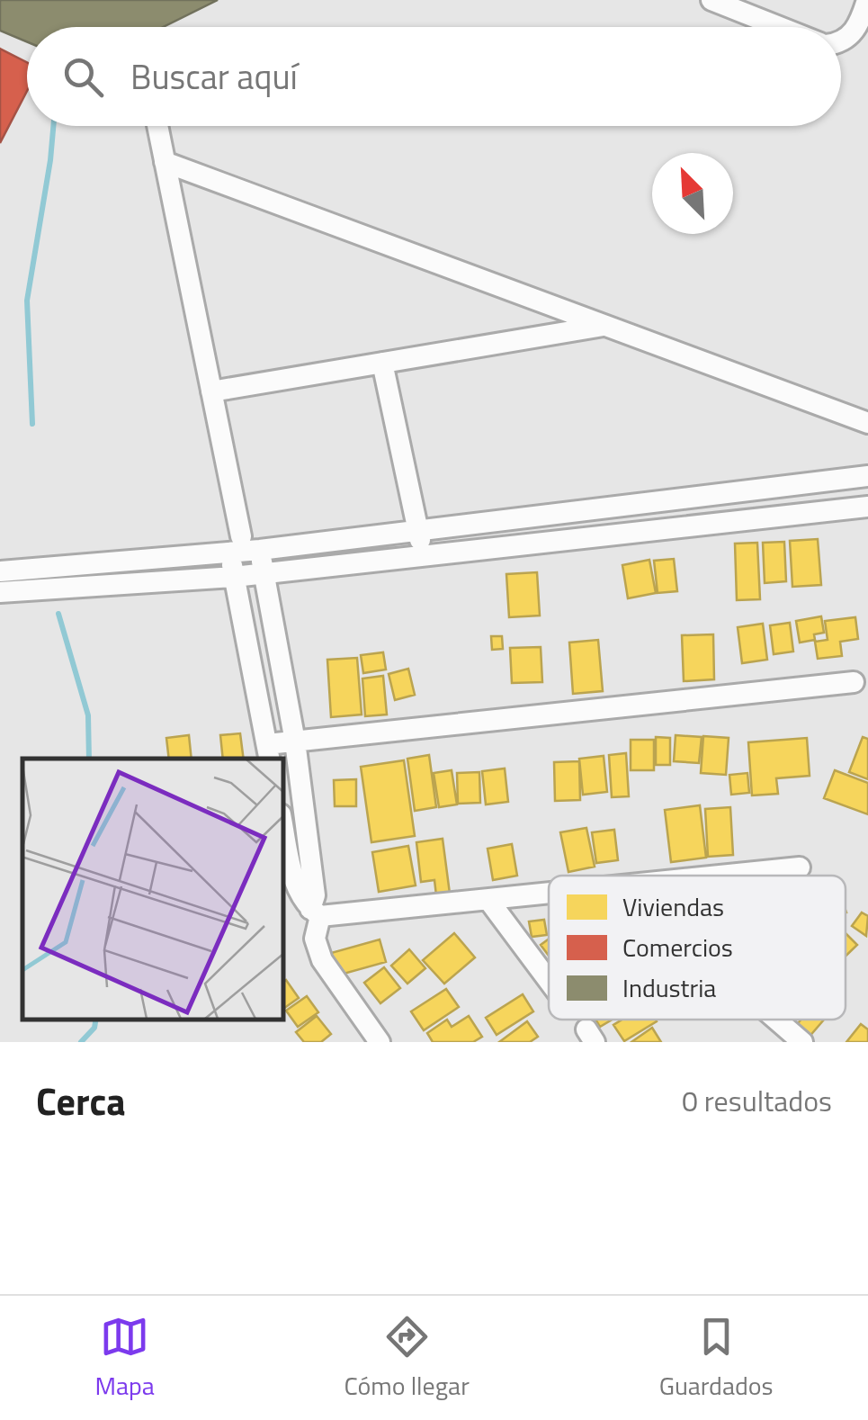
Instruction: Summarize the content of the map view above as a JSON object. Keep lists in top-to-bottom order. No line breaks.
{"legend":["Viviendas","Comercios","Industria"],"north":"top left","page":{"search":"Buscar aquí","heading":["Cerca","0 resultados"],"nav":["Mapa","Cómo llegar","Guardados"]}}
